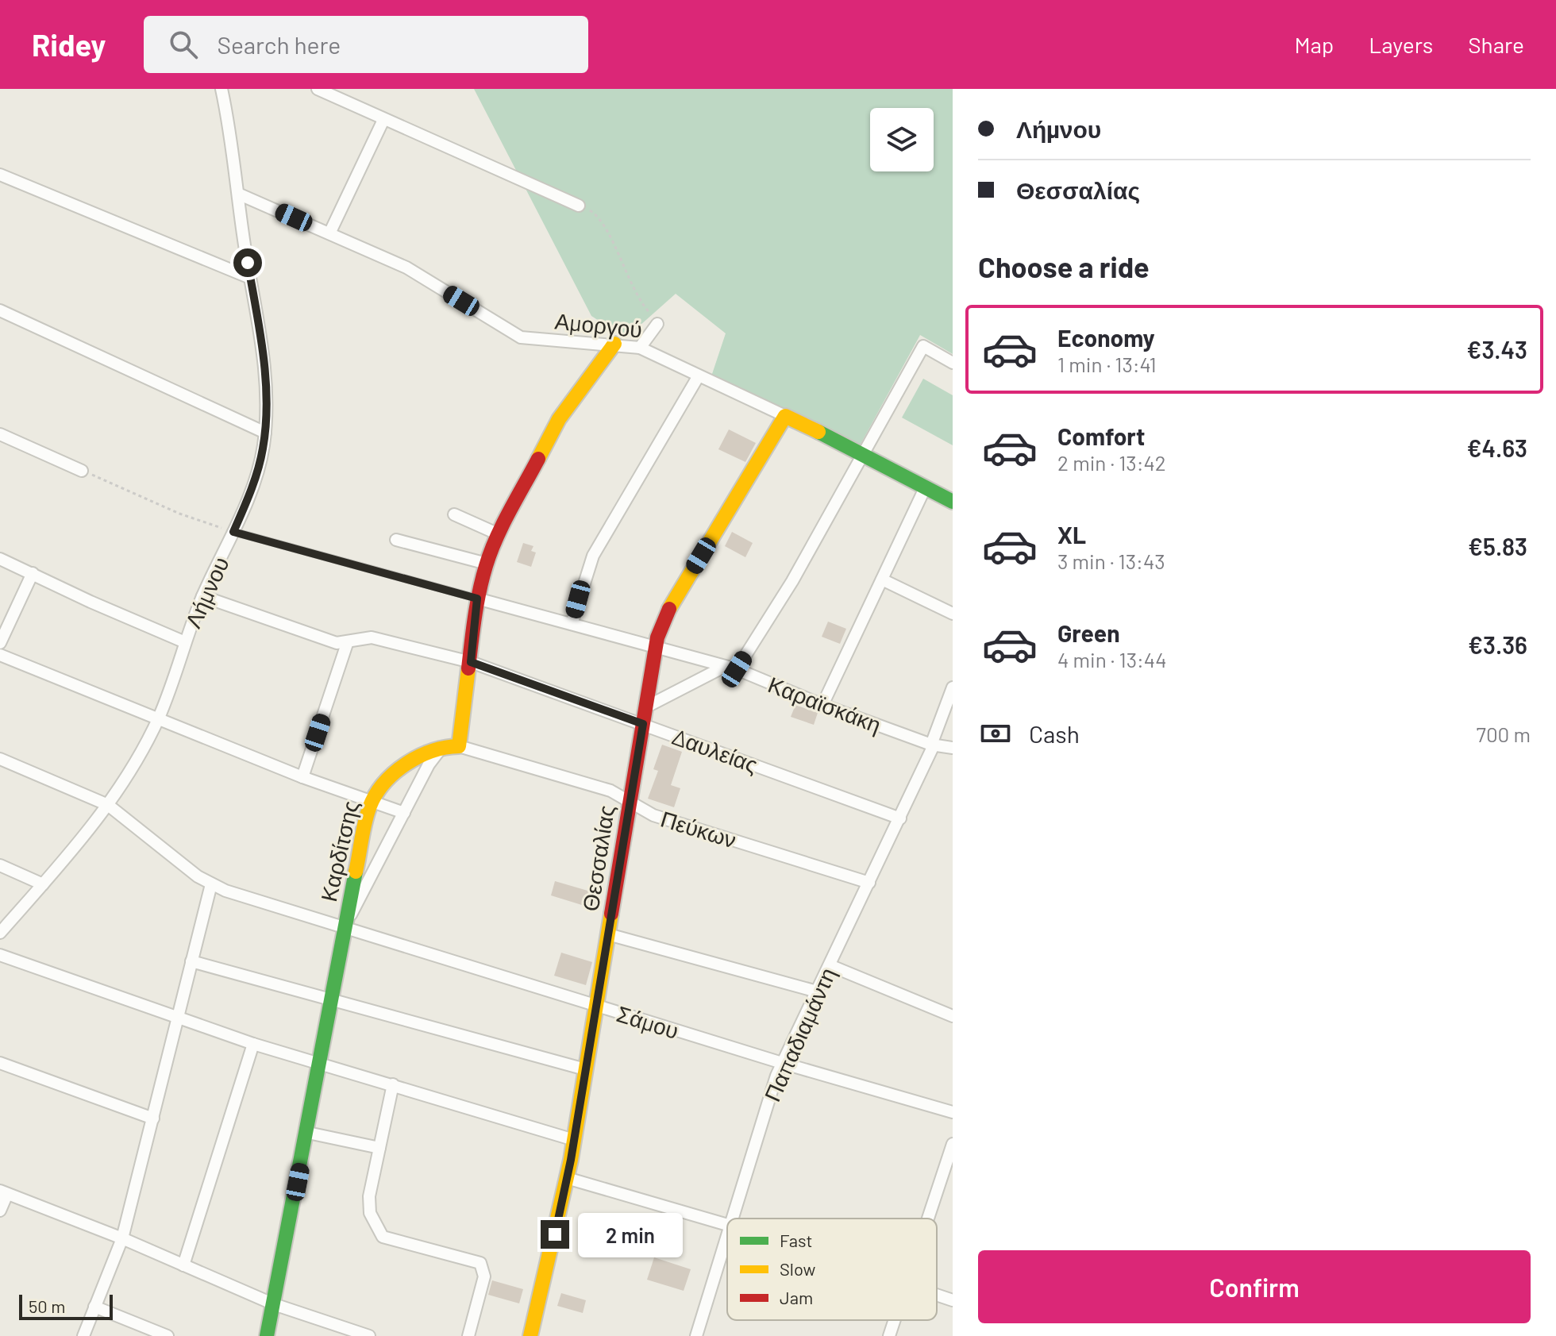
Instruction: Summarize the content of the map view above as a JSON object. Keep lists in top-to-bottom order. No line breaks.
{"streets":{"street":["Αμοργού","Λήμνου","Καραϊσκάκη","Δαυλείας","Πεύκων","Καρδίτσης","Θεσσαλίας","Σάμου","Παπαδιαμάντη"]},"crossings":[["Αμοργού","Λήμνου"],["Αμοργού","Θεσσαλίας"],["Λήμνου","Δαυλείας"],["Καραϊσκάκη","Θεσσαλίας"],["Καραϊσκάκη","Παπαδιαμάντη"],["Δαυλείας","Θεσσαλίας"],["Δαυλείας","Παπαδιαμάντη"],["Πεύκων","Καρδίτσης"],["Πεύκων","Θεσσαλίας"],["Πεύκων","Παπαδιαμάντη"],["Καρδίτσης","Σάμου"],["Θεσσαλίας","Σάμου"],["Σάμου","Παπαδιαμάντη"]],"legend":["Fast","Slow","Jam"],"scale_bar":"50 m","page":{"header":"Ridey","search":"Search here","nav":["Map","Layers","Share"],"banner":["Λήμνου","Θεσσαλίας"],"heading":"Choose a ride","list":[{"name":"Economy","note":"1 min · 13:41","value":"€3.43"},{"name":"Comfort","note":"2 min · 13:42","value":"€4.63"},{"name":"XL","note":"3 min · 13:43","value":"€5.83"},{"name":"Green","note":"4 min · 13:44","value":"€3.36"}],"pay":["Cash","700 m"],"bubble":"2 min","buttons":"Confirm","scale":"50 m"}}
